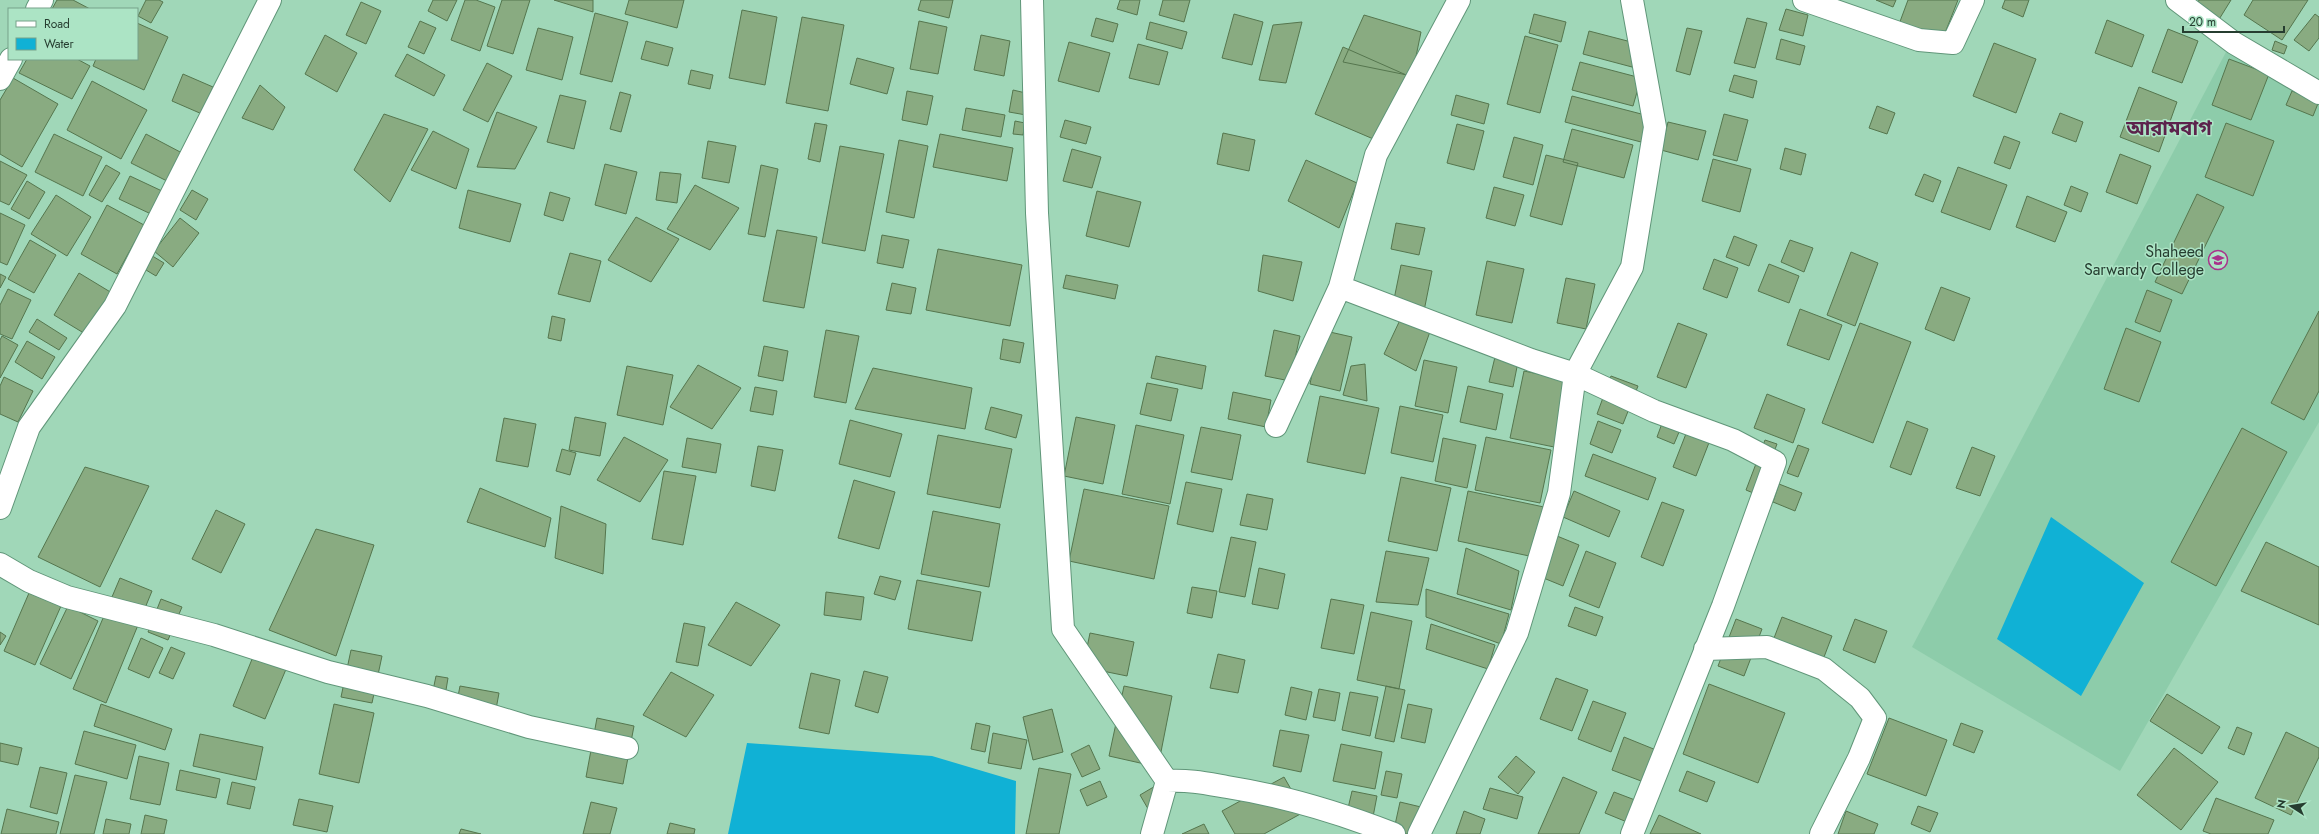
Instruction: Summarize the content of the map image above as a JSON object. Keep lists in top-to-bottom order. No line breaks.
{"districts":["আরামবাগ"],"places":{"school or university":["Shaheed Sarwardy College"]},"legend":["Road","Water"],"scale_bar":"20 m","north":"left"}
